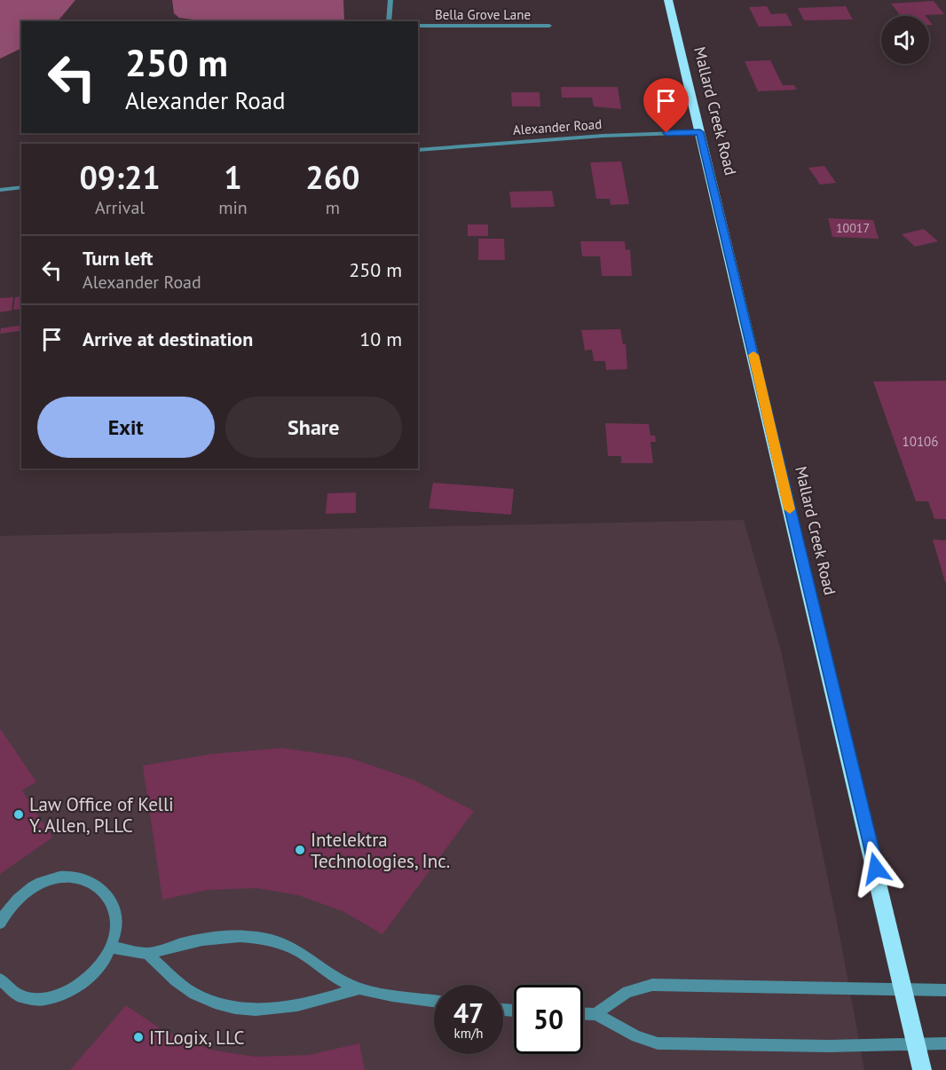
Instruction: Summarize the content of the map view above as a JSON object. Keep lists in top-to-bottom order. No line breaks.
{"streets":{"main road":["Mallard Creek Road"],"street":["Bella Grove Lane","Alexander Road"]},"crossings":[["Mallard Creek Road","Alexander Road"]],"places":["Law Office of Kelli Y. Allen, PLLC","Intelektra Technologies, Inc.","ITLogix, LLC"],"house_numbers":["10017","10106"],"page":{"turn":["250 m","Alexander Road"],"eta":["09:21","Arrival","1","min","260","m"],"list":[{"name":"Turn left","note":"Alexander Road","value":"250 m"},{"name":"Arrive at destination","value":"10 m"}],"buttons":["Exit","Share"],"speed":"47 km/h","limit":"50"}}
